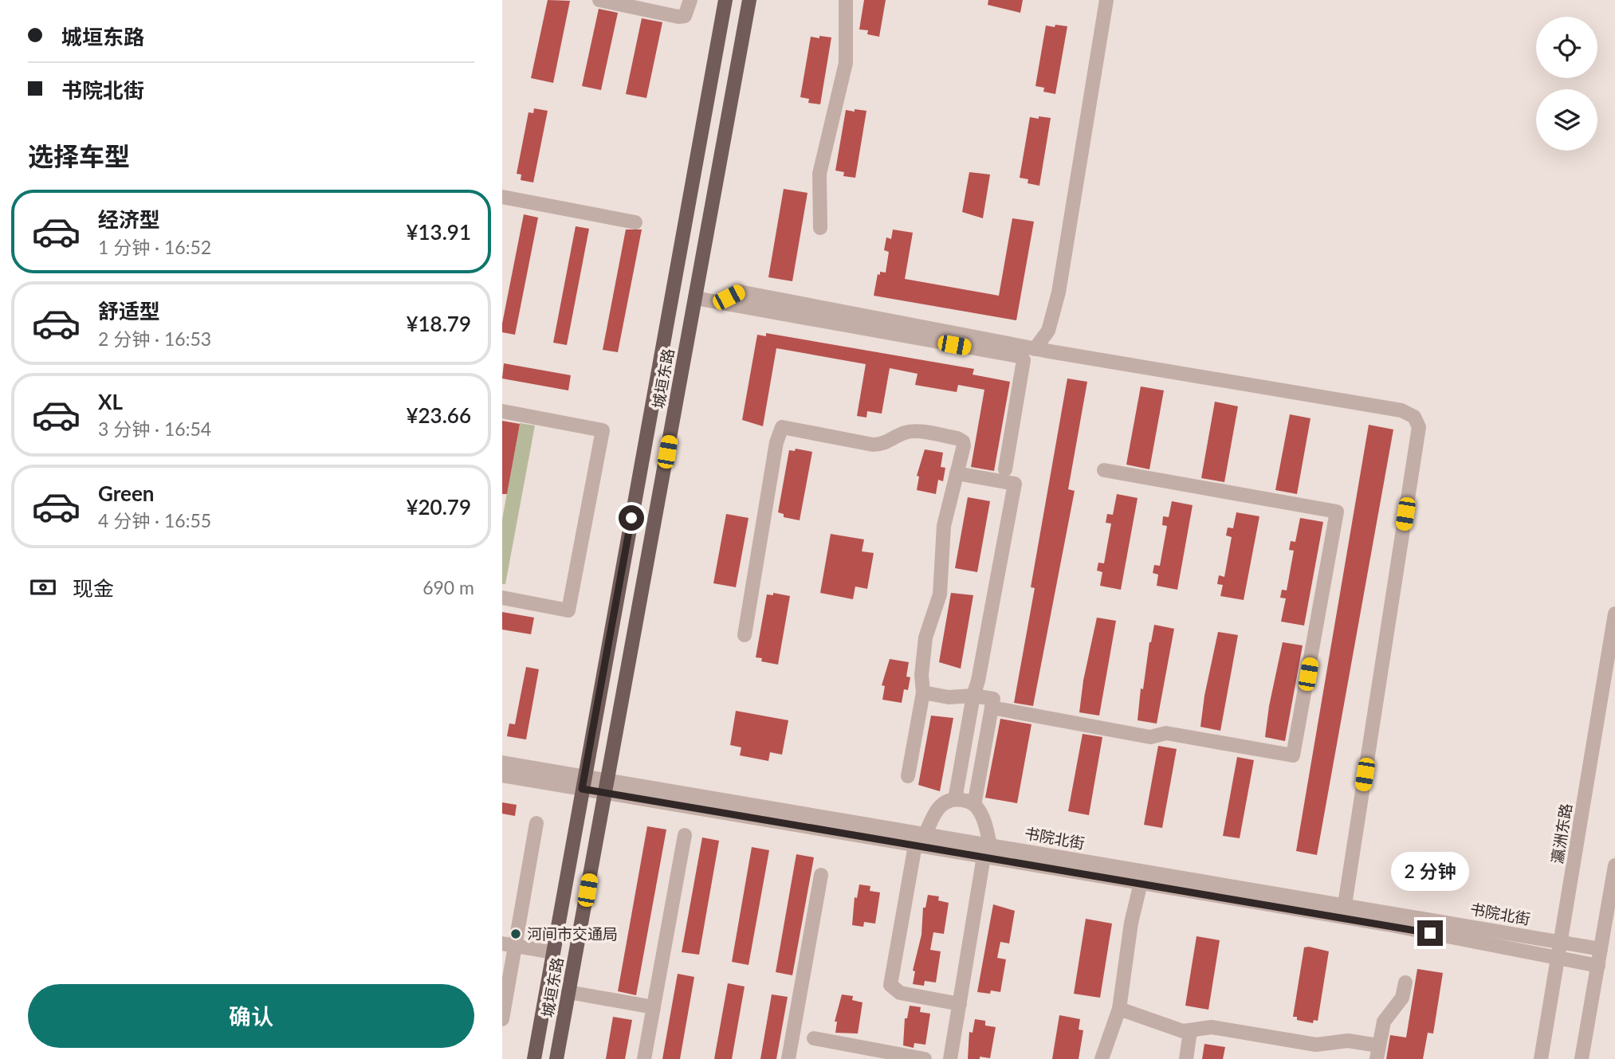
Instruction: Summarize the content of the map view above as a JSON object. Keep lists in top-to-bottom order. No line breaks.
{"streets":{"main road":["城垣东路"],"street":["瀛洲东路","书院北街"]},"crossings":[["城垣东路","书院北街"],["瀛洲东路","书院北街"]],"places":["河间市交通局"],"page":{"banner":["城垣东路","书院北街"],"heading":"选择车型","list":[{"name":"经济型","note":"1 分钟 · 16:52","value":"¥13.91"},{"name":"舒适型","note":"2 分钟 · 16:53","value":"¥18.79"},{"name":"XL","note":"3 分钟 · 16:54","value":"¥23.66"},{"name":"Green","note":"4 分钟 · 16:55","value":"¥20.79"}],"pay":["现金","690 m"],"bubble":"2 分钟","buttons":"确认"}}
